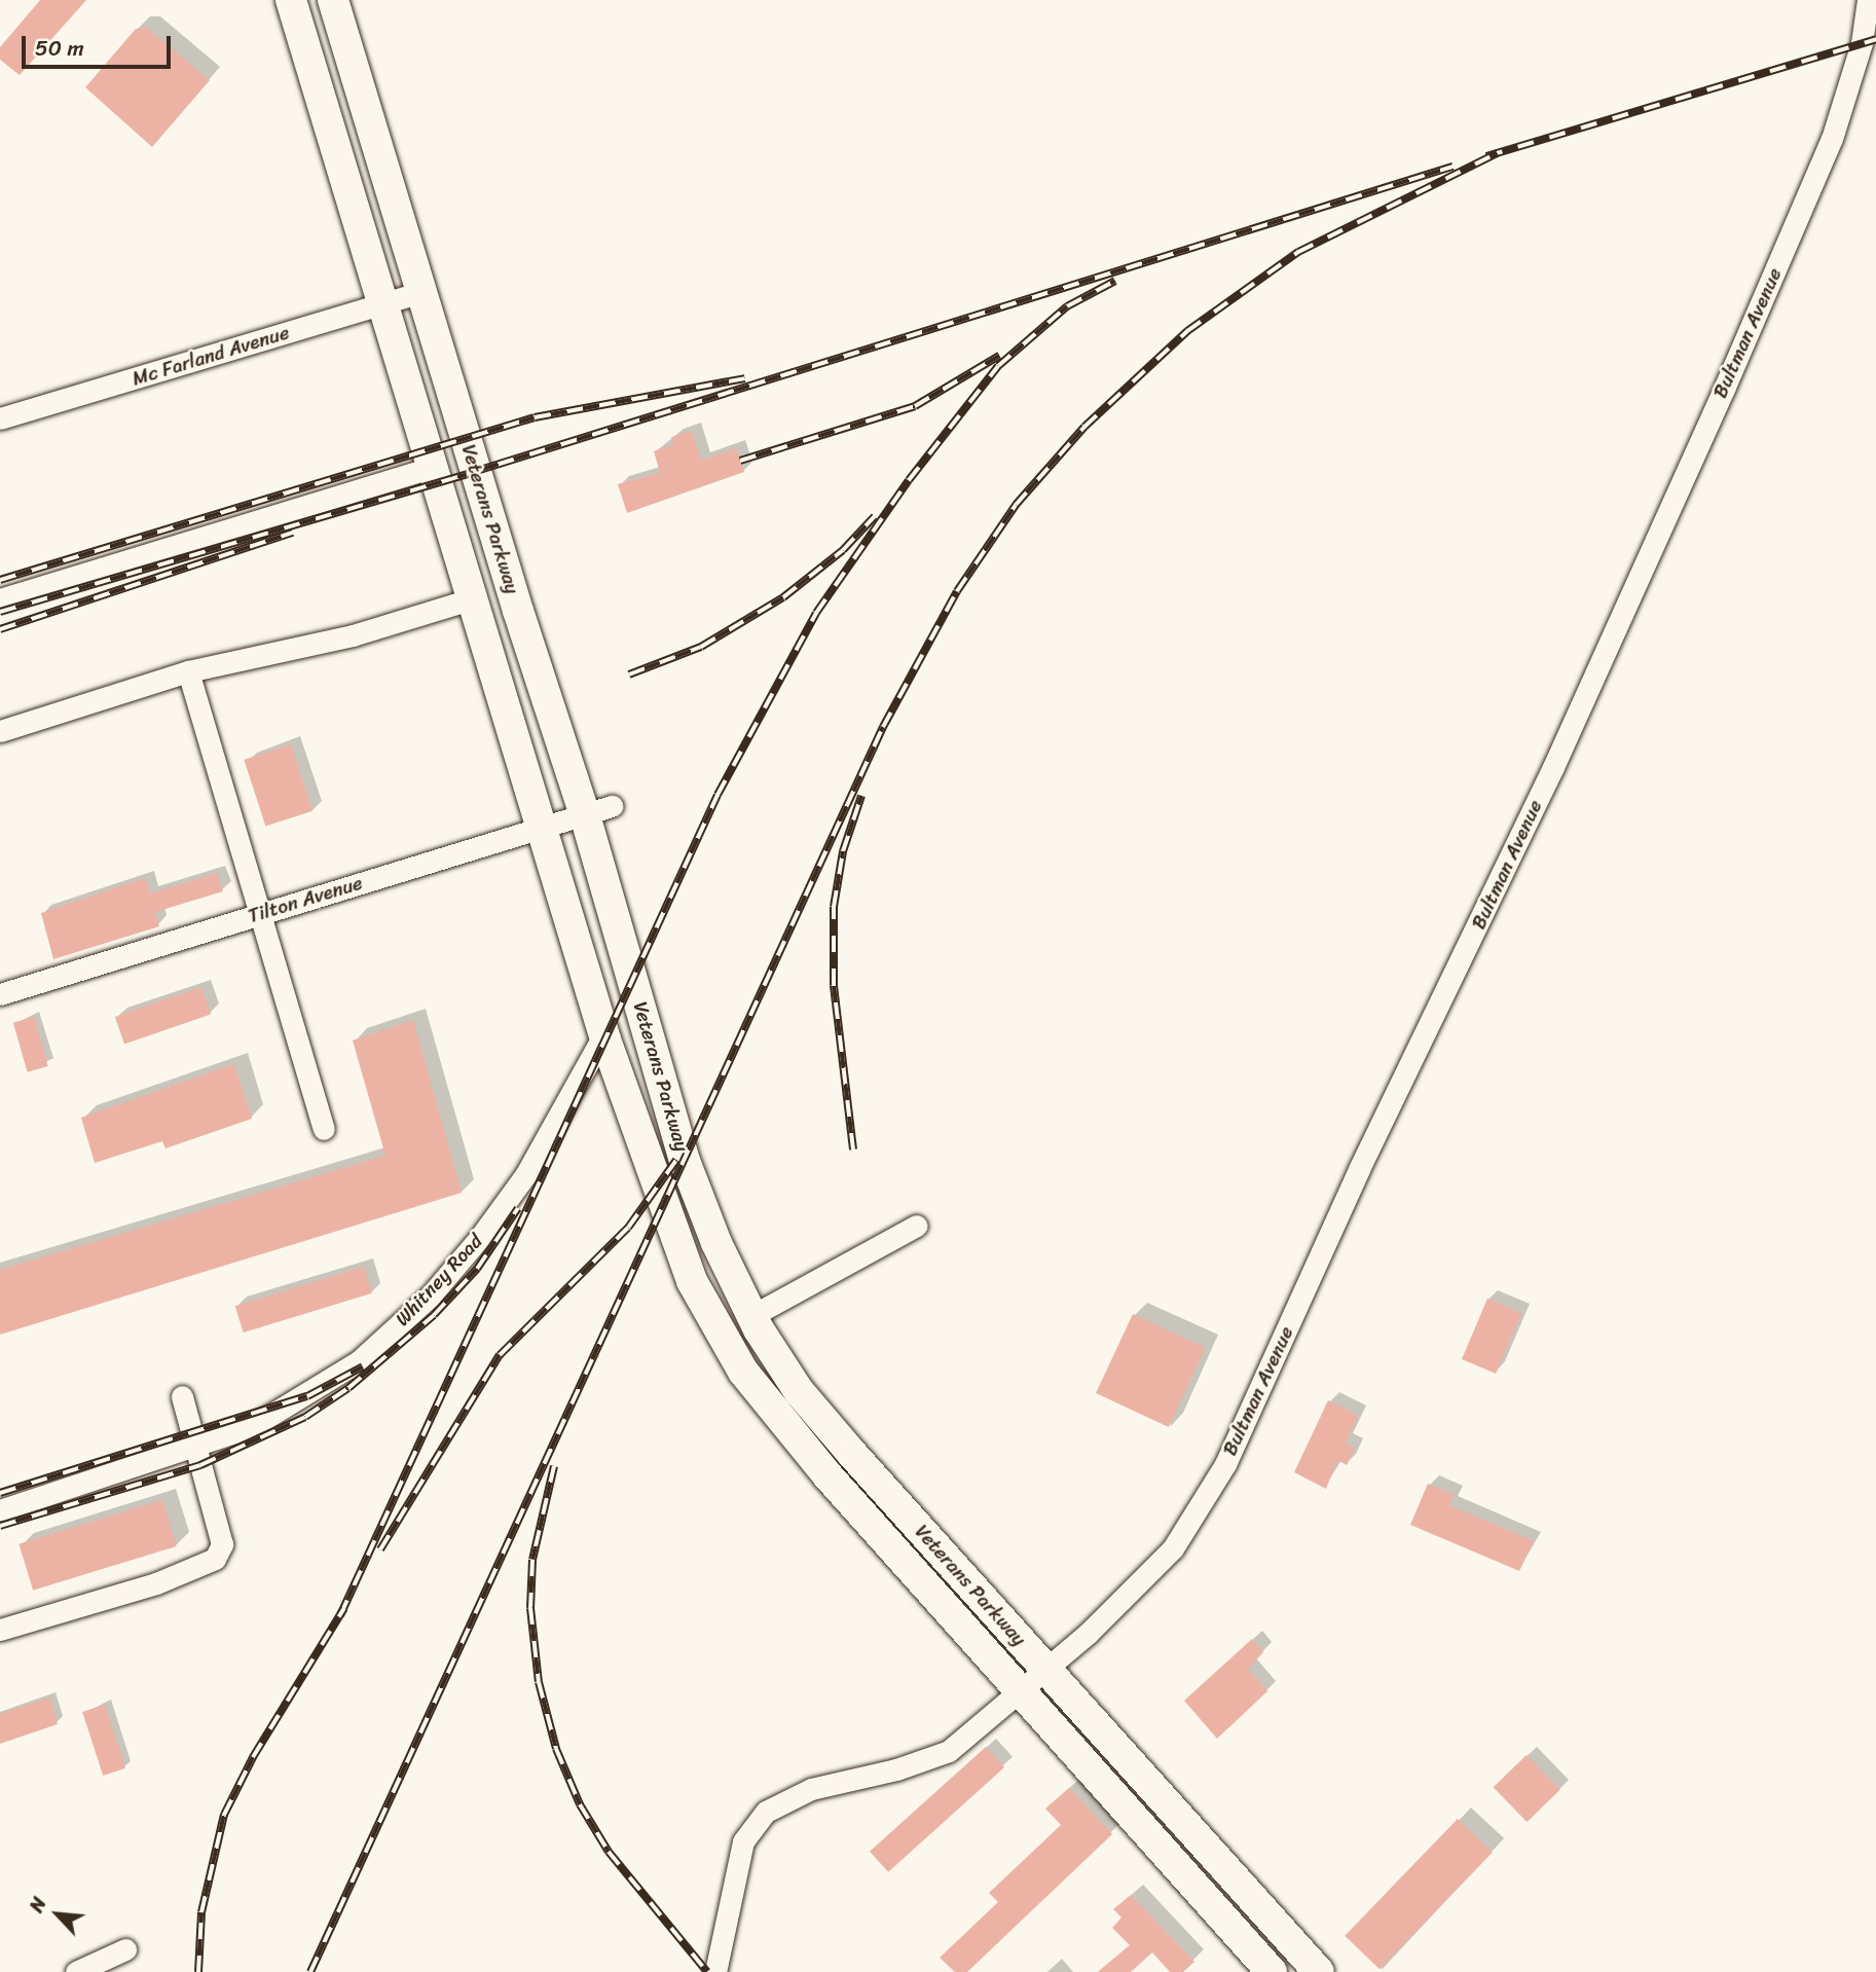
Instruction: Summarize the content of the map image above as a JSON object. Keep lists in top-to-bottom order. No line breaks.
{"streets":{"main road":["Veterans Parkway"],"street":["Bultman Avenue","Mc Farland Avenue","Tilton Avenue","Whitney Road"]},"crossings":[["Bultman Avenue","Veterans Parkway"],["Mc Farland Avenue","Veterans Parkway"],["Veterans Parkway","Tilton Avenue"],["Veterans Parkway","Whitney Road"]],"scale_bar":"50 m","north":"top left"}
